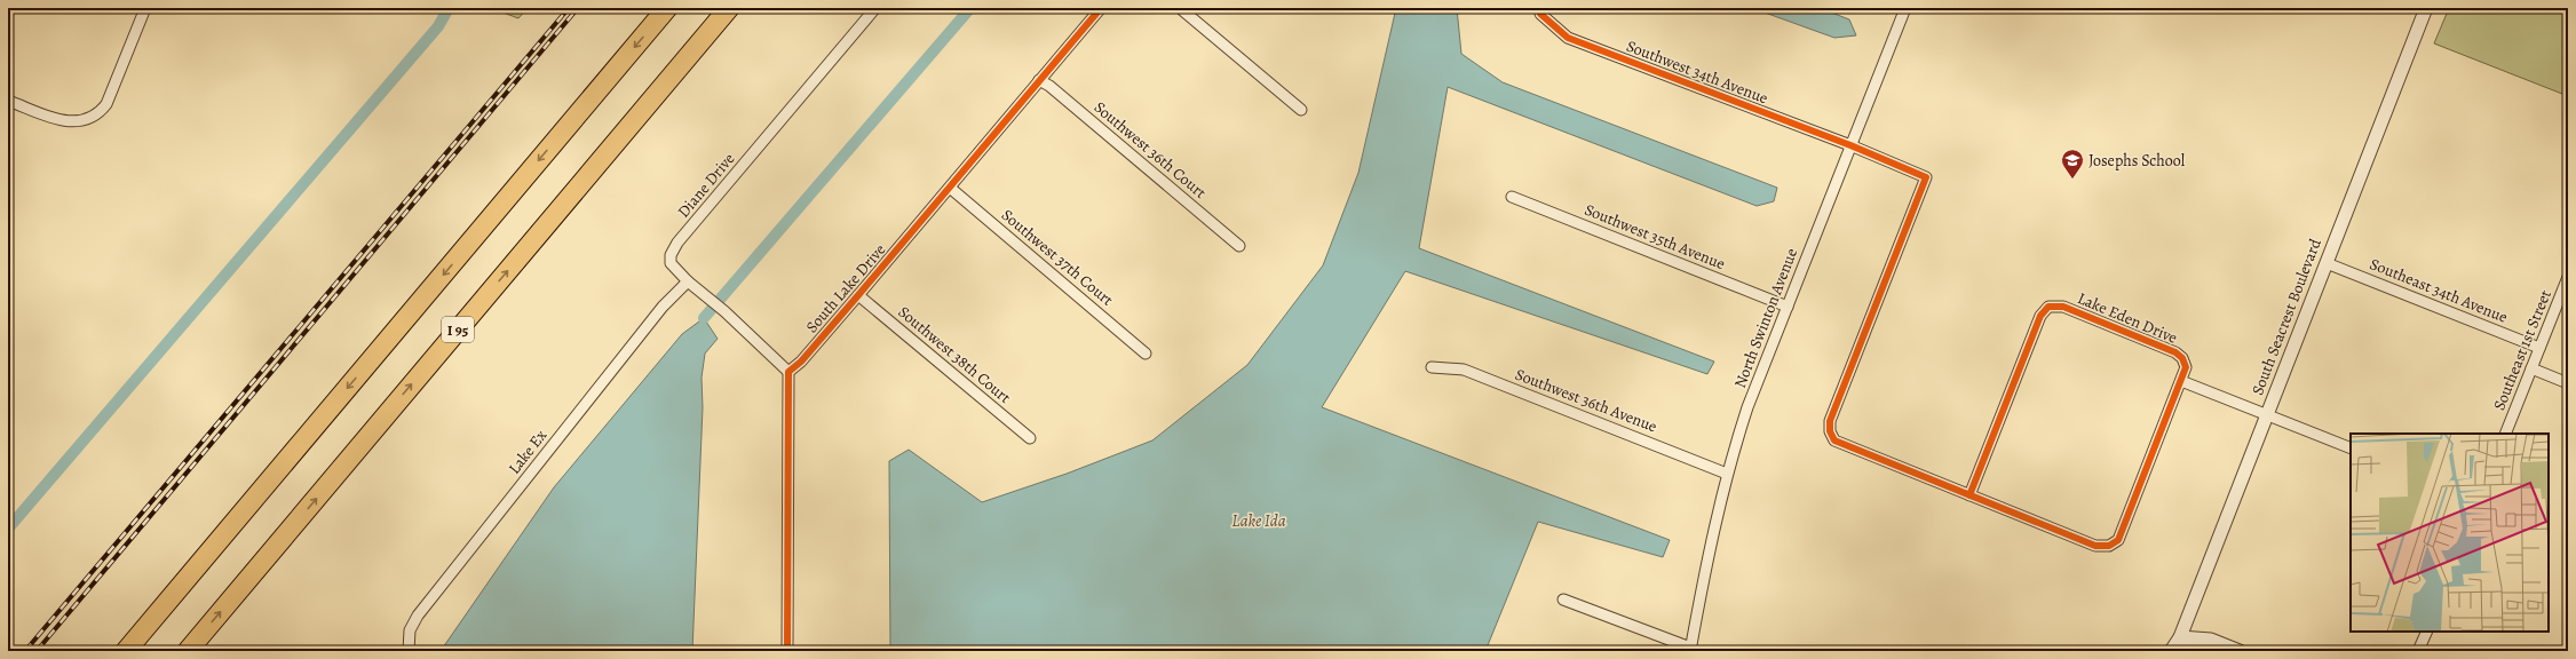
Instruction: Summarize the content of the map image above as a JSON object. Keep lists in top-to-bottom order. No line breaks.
{"streets":{"highway":["I 95"],"street":["Southwest 34th Avenue","Southwest 36th Court","Diane Drive","Southwest 35th Avenue","Southwest 37th Court","South Lake Drive","Southeast 34th Avenue","South Seacrest Boulevard","North Swinton Avenue","Lake Eden Drive","Southeast 1st Street","Southwest 38th Court","Southwest 36th Avenue","Lake Ex"]},"crossings":[["Southwest 34th Avenue","North Swinton Avenue"],["Southwest 34th Avenue","Lake Eden Drive"],["Southwest 36th Court","South Lake Drive"],["Diane Drive","South Lake Drive"],["Diane Drive","Lake Ex"],["Southwest 35th Avenue","North Swinton Avenue"],["Southwest 37th Court","South Lake Drive"],["South Lake Drive","Southwest 38th Court"],["Southeast 34th Avenue","South Seacrest Boulevard"],["Southeast 34th Avenue","Southeast 1st Street"],["North Swinton Avenue","Lake Eden Drive"],["North Swinton Avenue","Southwest 36th Avenue"]],"water":["Lake Ida"],"places":{"school or university":["Josephs School"]}}
